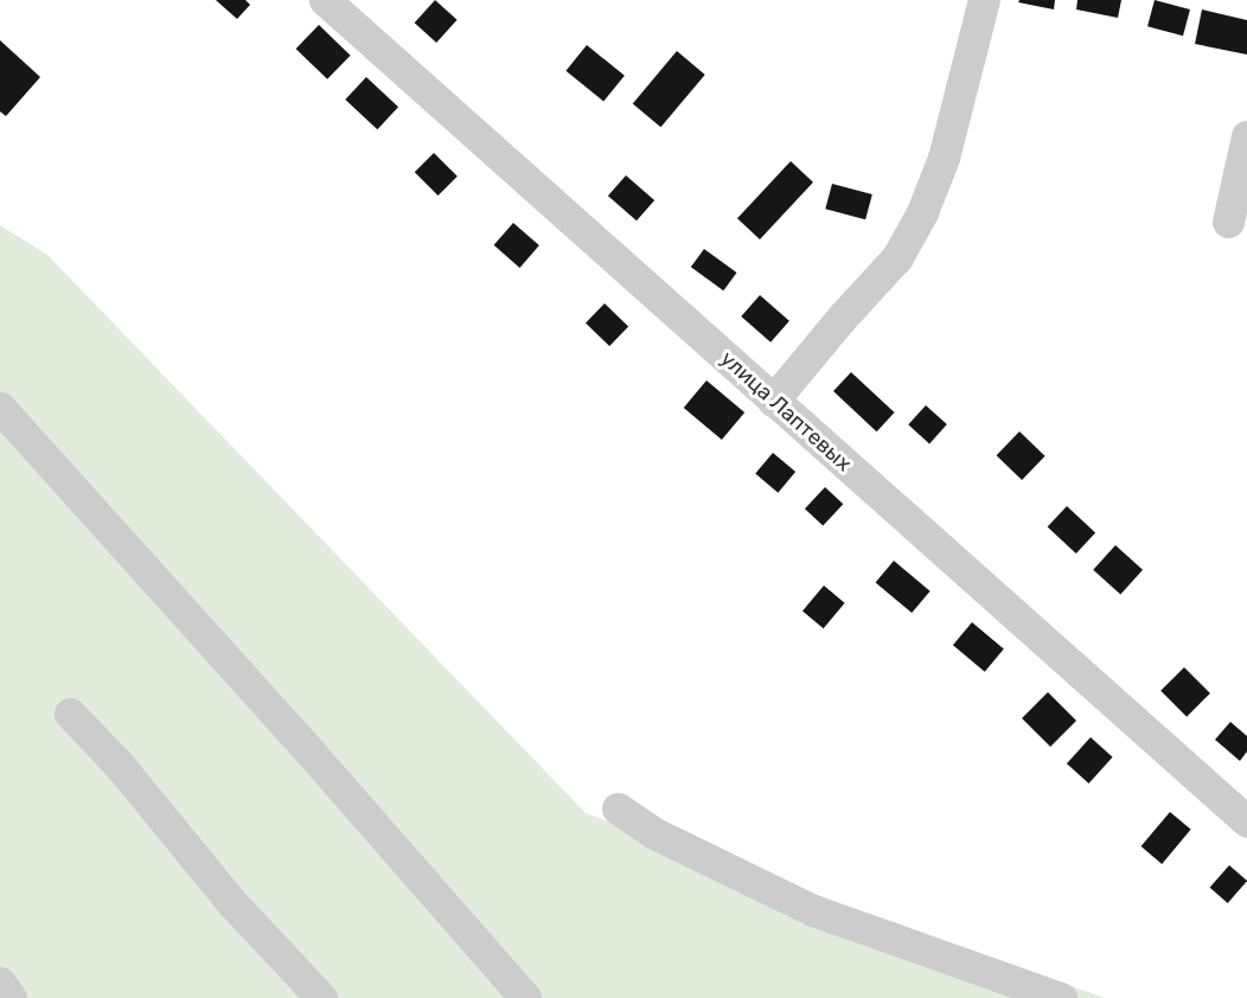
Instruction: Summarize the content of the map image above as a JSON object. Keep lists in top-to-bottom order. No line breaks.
{"streets":{"street":["улица Лаптевых"]}}
